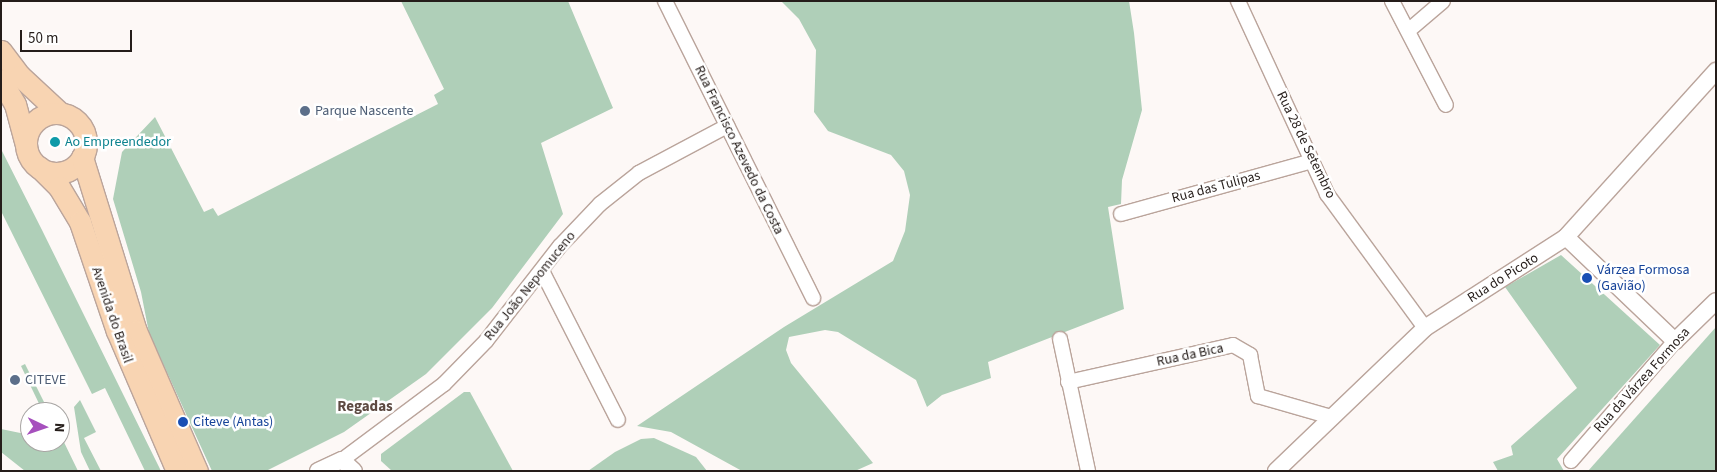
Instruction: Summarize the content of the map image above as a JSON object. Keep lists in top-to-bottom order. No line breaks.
{"streets":{"main road":["Avenida do Brasil"],"street":["Rua 28 de Setembro","Rua Francisco Azevedo da Costa","Rua das Tulipas","Rua do Picoto","Rua João Nepomuceno","Rua da Bica","Rua da Várzea Formosa"]},"crossings":[["Rua 28 de Setembro","Rua das Tulipas"],["Rua 28 de Setembro","Rua do Picoto"],["Rua Francisco Azevedo da Costa","Rua João Nepomuceno"],["Rua do Picoto","Rua da Bica"]],"districts":["Regadas"],"places":["Parque Nascente","Ao Empreendedor","Várzea Formosa (Gavião)","CITEVE","Citeve (Antas)"],"scale_bar":"50 m","north":"right"}
